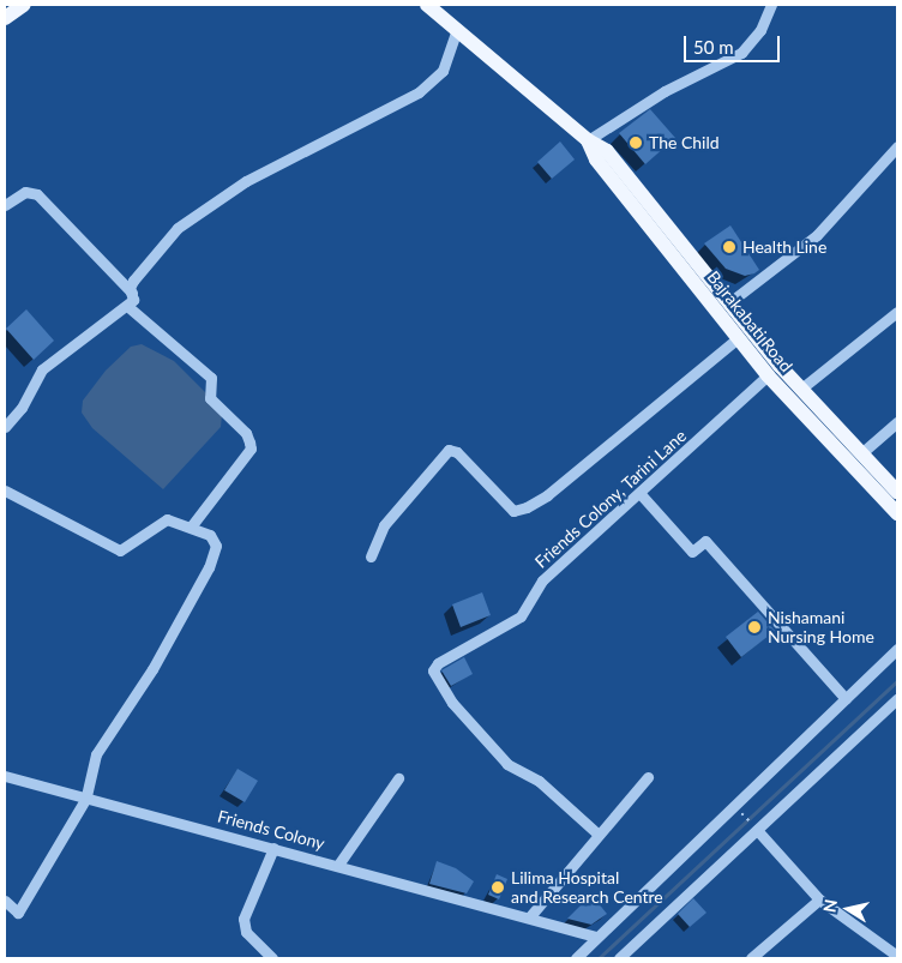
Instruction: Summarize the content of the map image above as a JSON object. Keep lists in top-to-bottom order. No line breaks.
{"streets":{"main road":["Bajrakabati Road"],"street":["Friends Colony, Tarini Lane","Friends Colony"]},"crossings":[["Bajrakabati Road","Friends Colony, Tarini Lane"]],"places":["The Child","Health Line","Nishamani Nursing Home","Lilima Hospital and Research Centre"],"scale_bar":"50 m","north":"left"}
